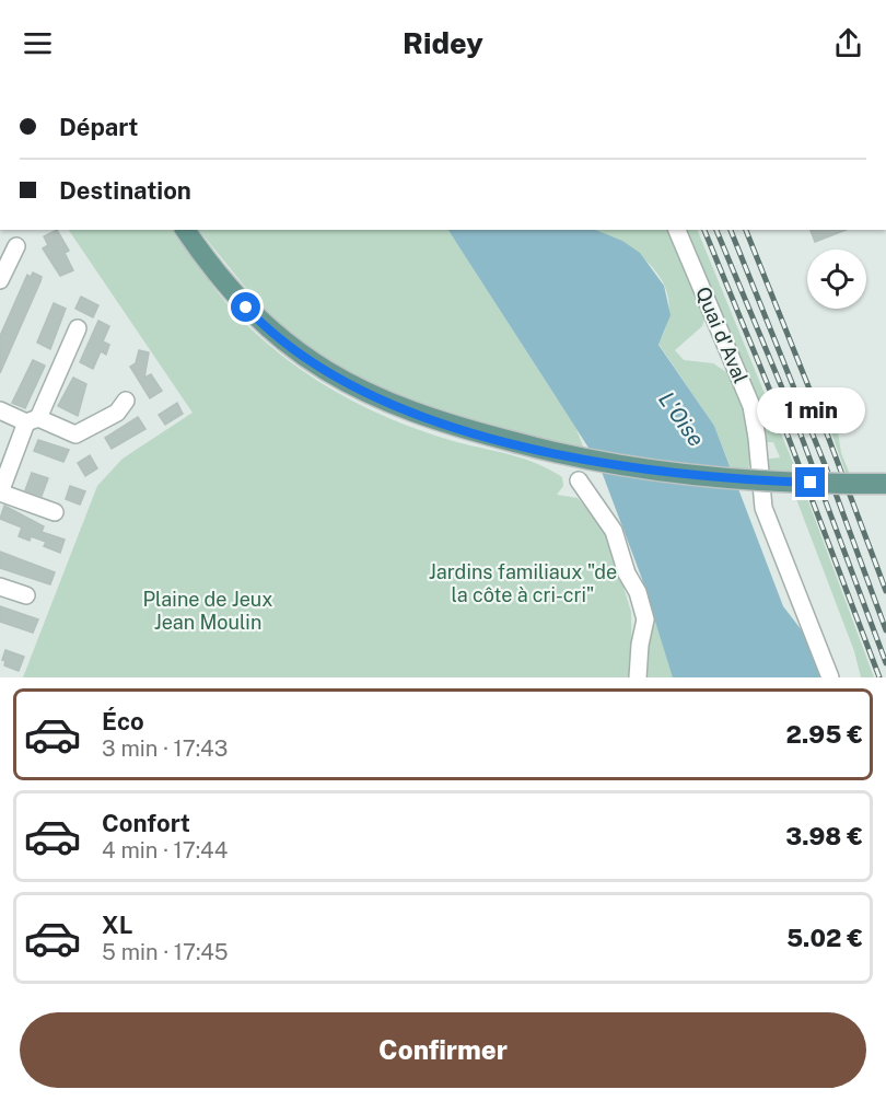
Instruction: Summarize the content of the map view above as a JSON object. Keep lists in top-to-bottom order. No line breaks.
{"streets":{"street":["Quai d'Aval"]},"water":["L'Oise"],"parks":["Jardins familiaux \"de la côte à cri-cri\"","Plaine de Jeux Jean Moulin"],"page":{"header":"Ridey","banner":["Départ","Destination"],"bubble":"1 min","list":[{"name":"Éco","note":"3 min · 17:43","value":"2.95 €"},{"name":"Confort","note":"4 min · 17:44","value":"3.98 €"},{"name":"XL","note":"5 min · 17:45","value":"5.02 €"}],"buttons":"Confirmer"}}
